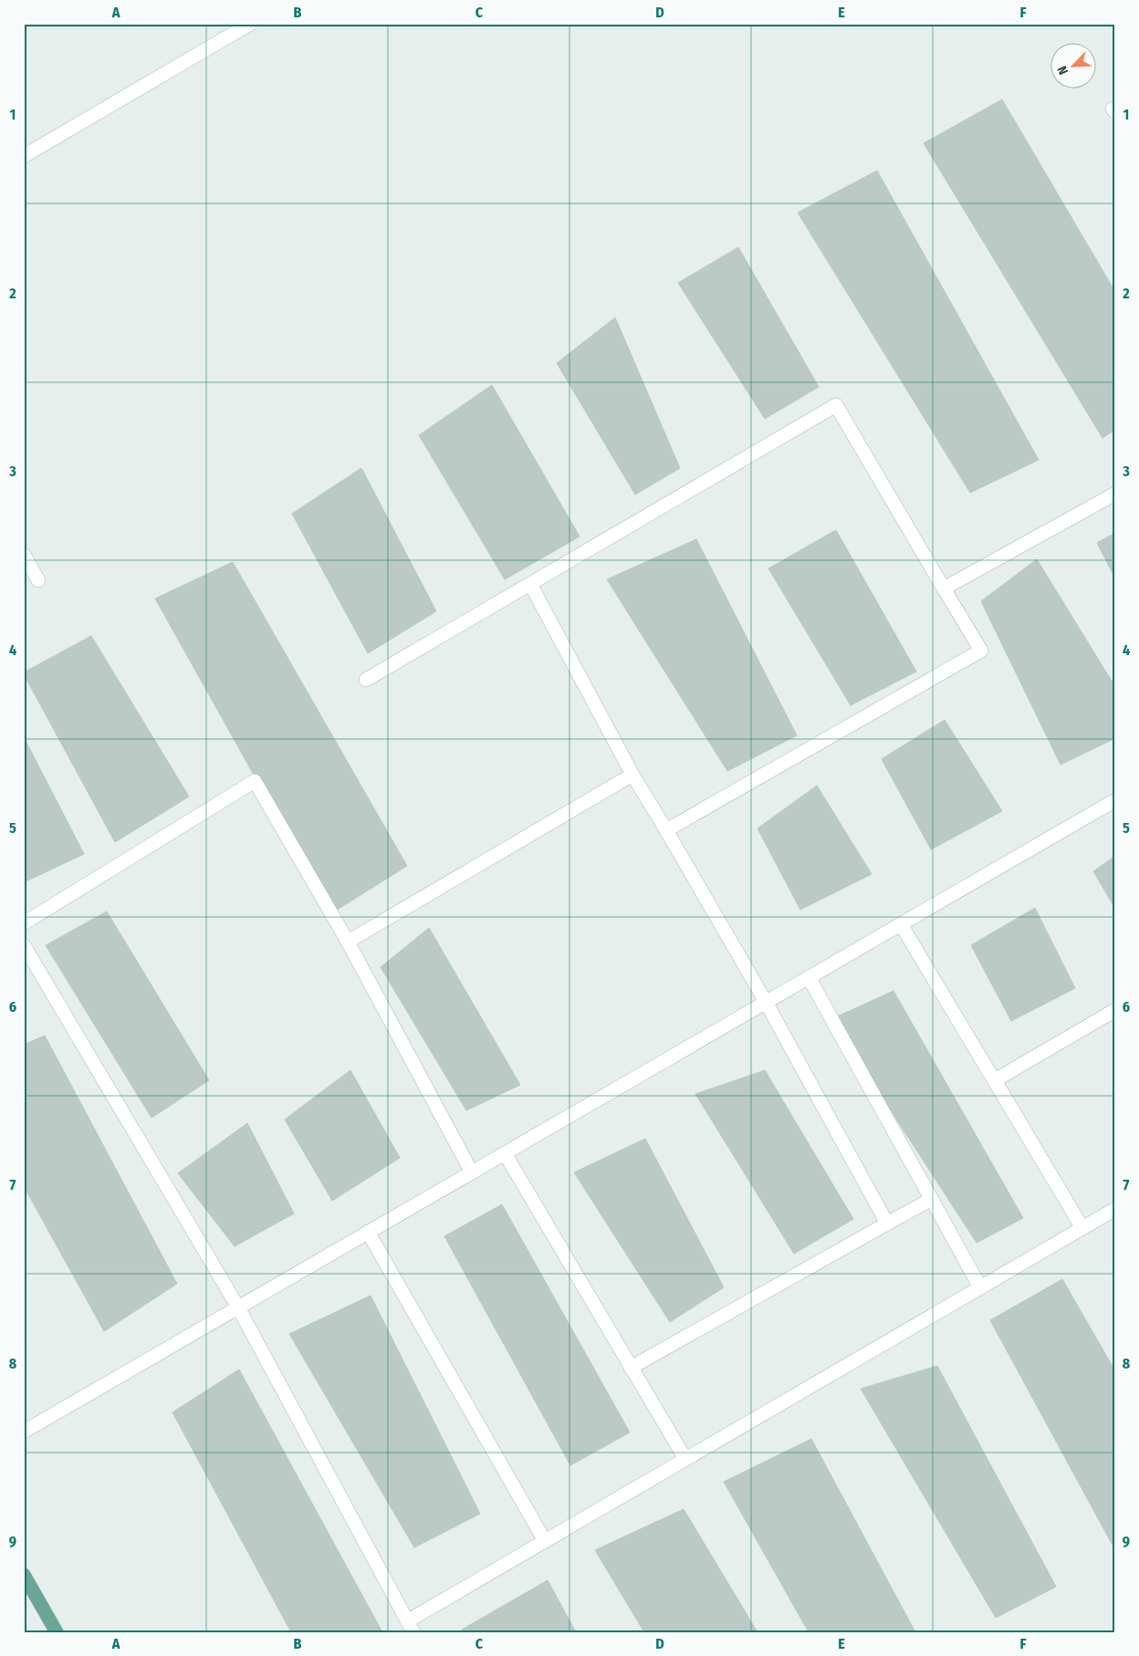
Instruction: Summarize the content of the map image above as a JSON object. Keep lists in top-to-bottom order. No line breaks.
{"north":"bottom left","grid":{"columns":["A","B","C","D","E","F"],"rows":["1","2","3","4","5","6","7","8","9"]}}
